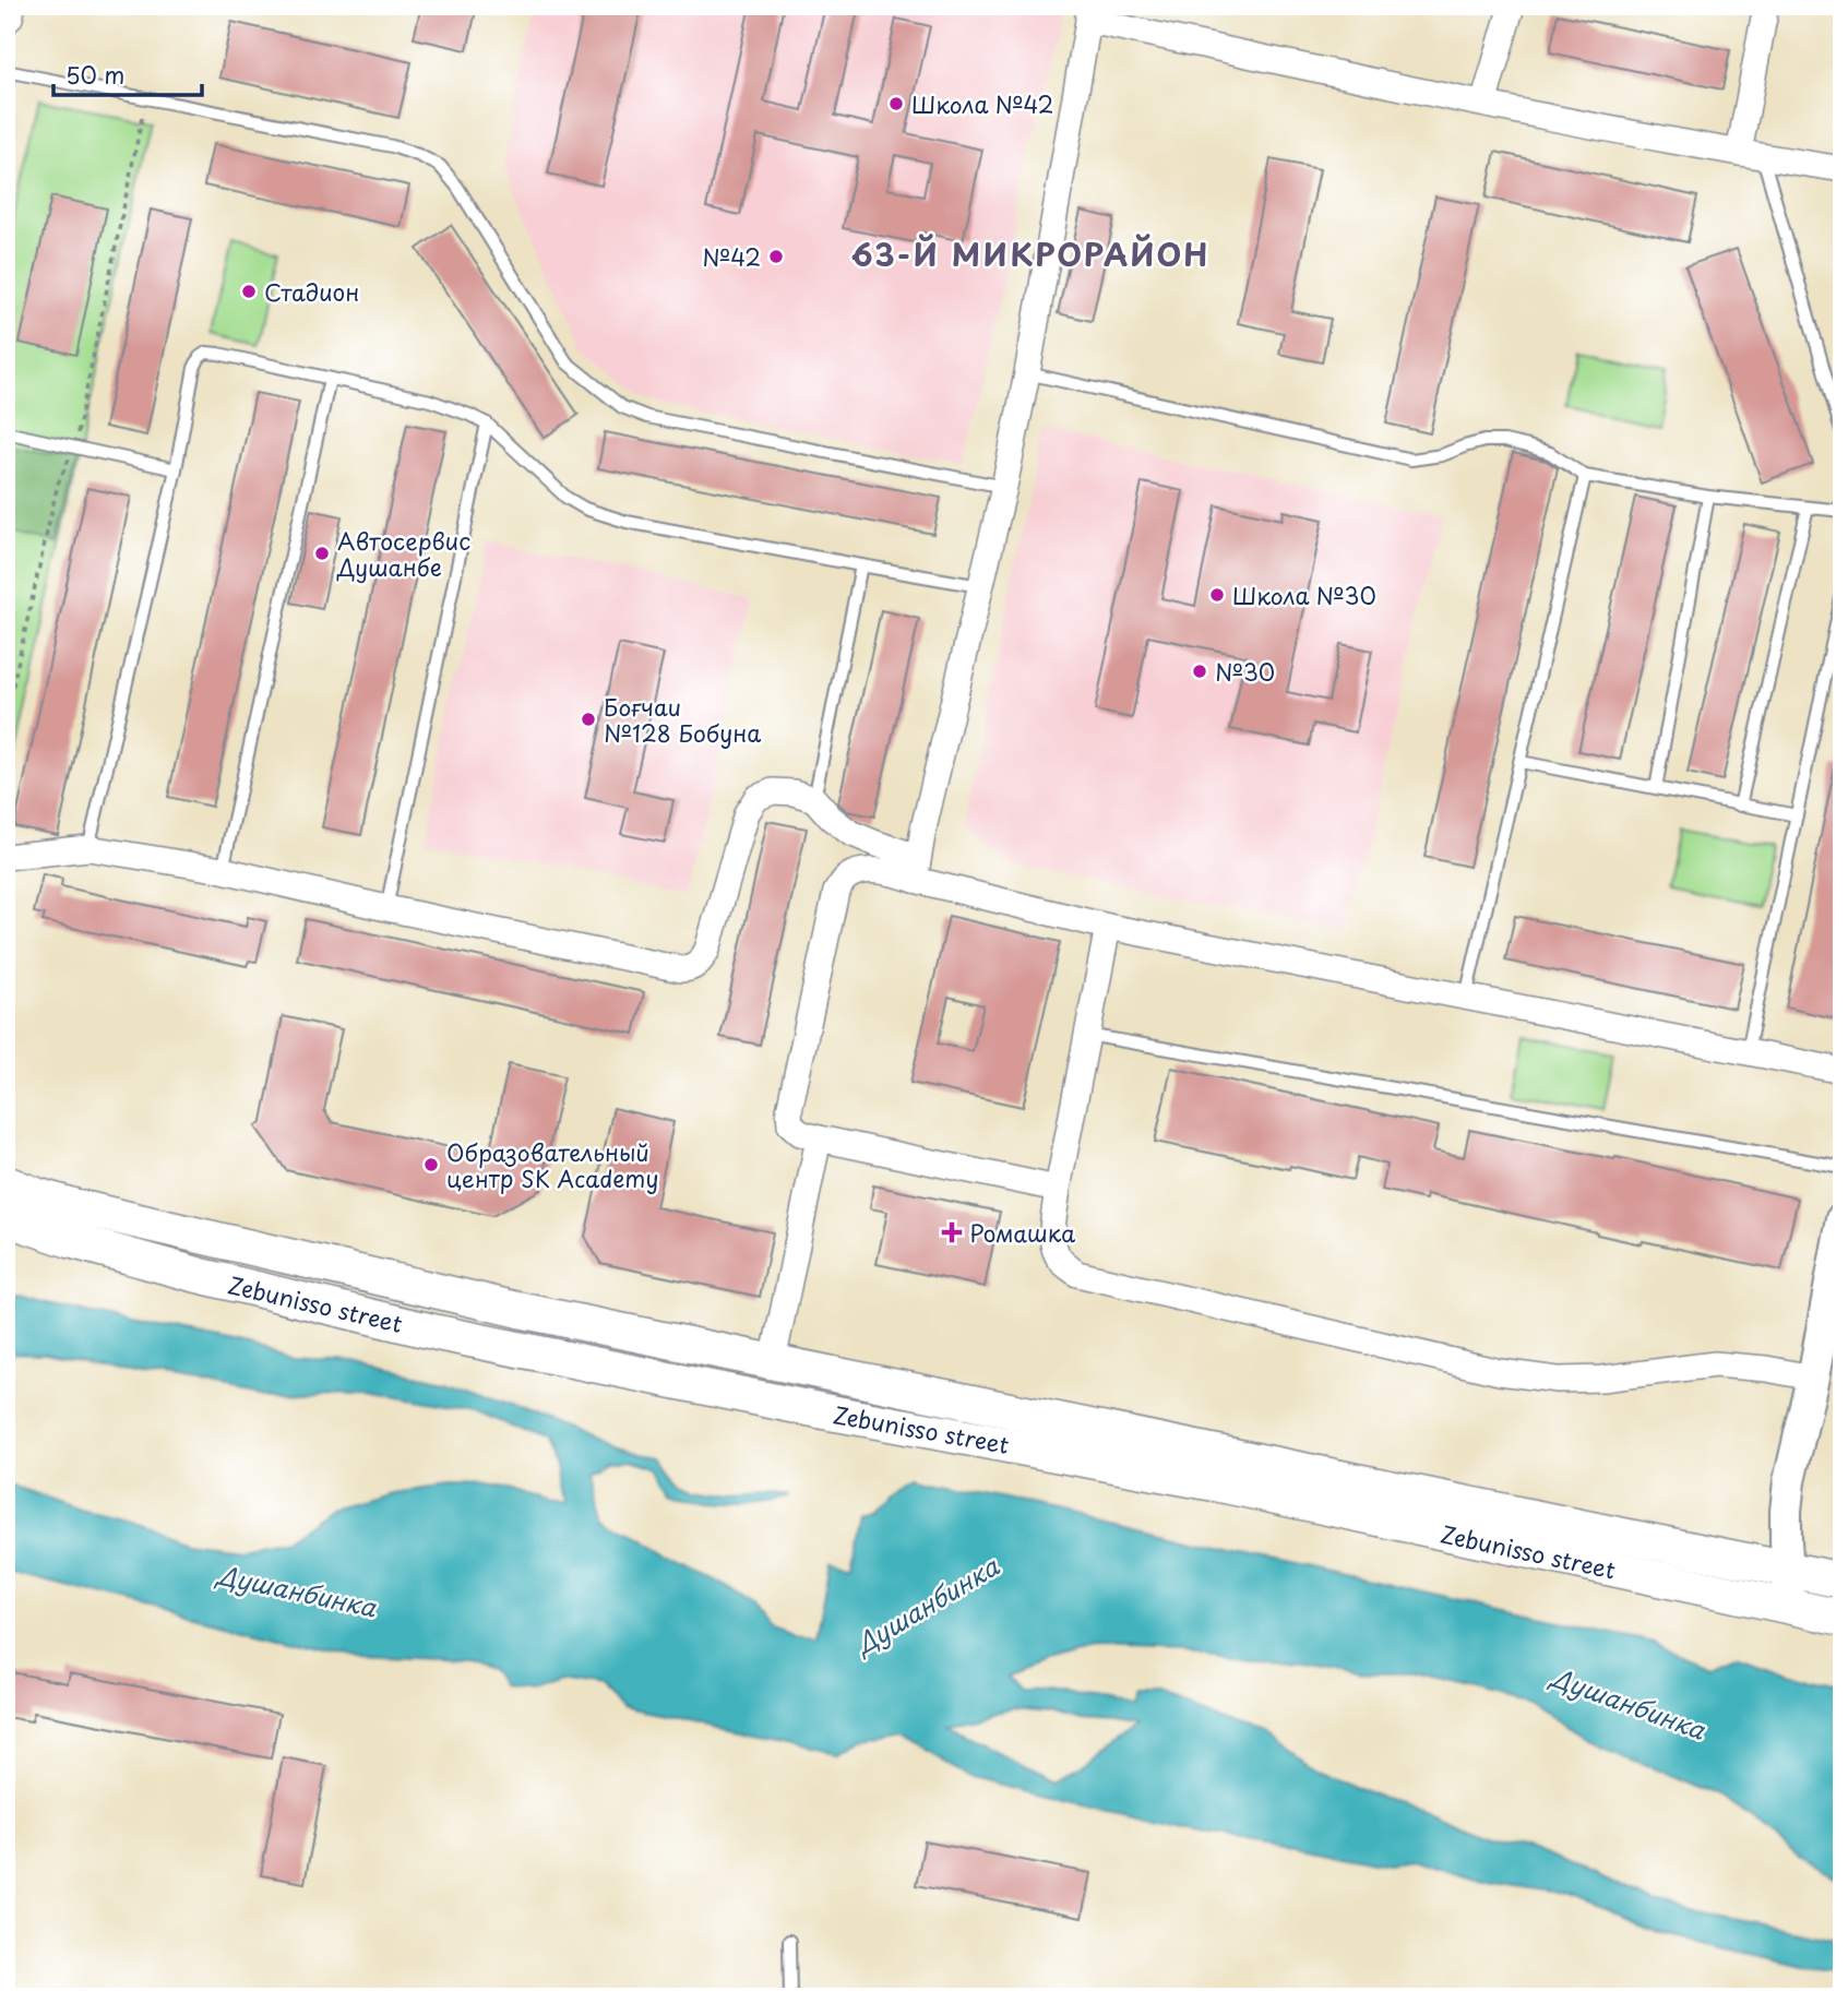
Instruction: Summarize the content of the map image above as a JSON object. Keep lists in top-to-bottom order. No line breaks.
{"streets":{"main road":["Zebunisso street"]},"districts":["63-Й МИКРОРАЙОН"],"water":["Душанбинка"],"places":{"other":["Школа №42","№42","Стадион","Автосервис Душанбе","Школа №30","№30","Боғчаи №128 Бобуна","Образовательный центр SK Academy"],"health":["Ромашка"]},"scale_bar":"50 m"}
